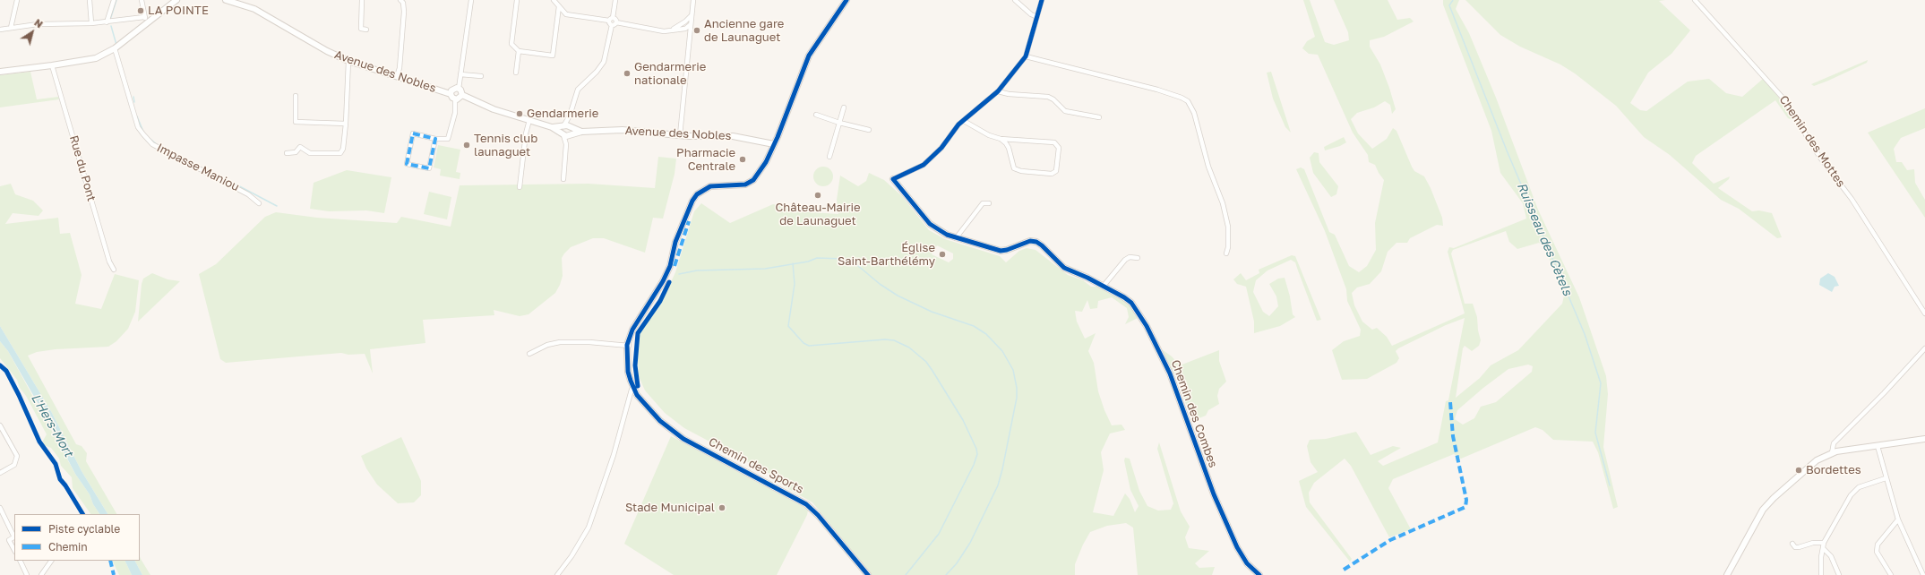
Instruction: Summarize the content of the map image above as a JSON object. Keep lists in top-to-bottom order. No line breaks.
{"streets":{"street":["Avenue des Nobles","Chemin des Mottes","Impasse Maniou","Rue du Pont","Chemin des Combes","Chemin des Sports"]},"crossings":[["Avenue des Nobles","Chemin des Sports"]],"water":["Ruisseau des Cètels","L'Hers-Mort"],"places":["LA POINTE","Ancienne gare de Launaguet","Gendarmerie nationale","Gendarmerie","Tennis club launaguet","Pharmacie Centrale","Château-Mairie de Launaguet","Église Saint-Barthélémy","Bordettes","Stade Municipal"],"legend":["Piste cyclable","Chemin"],"north":"top right"}
